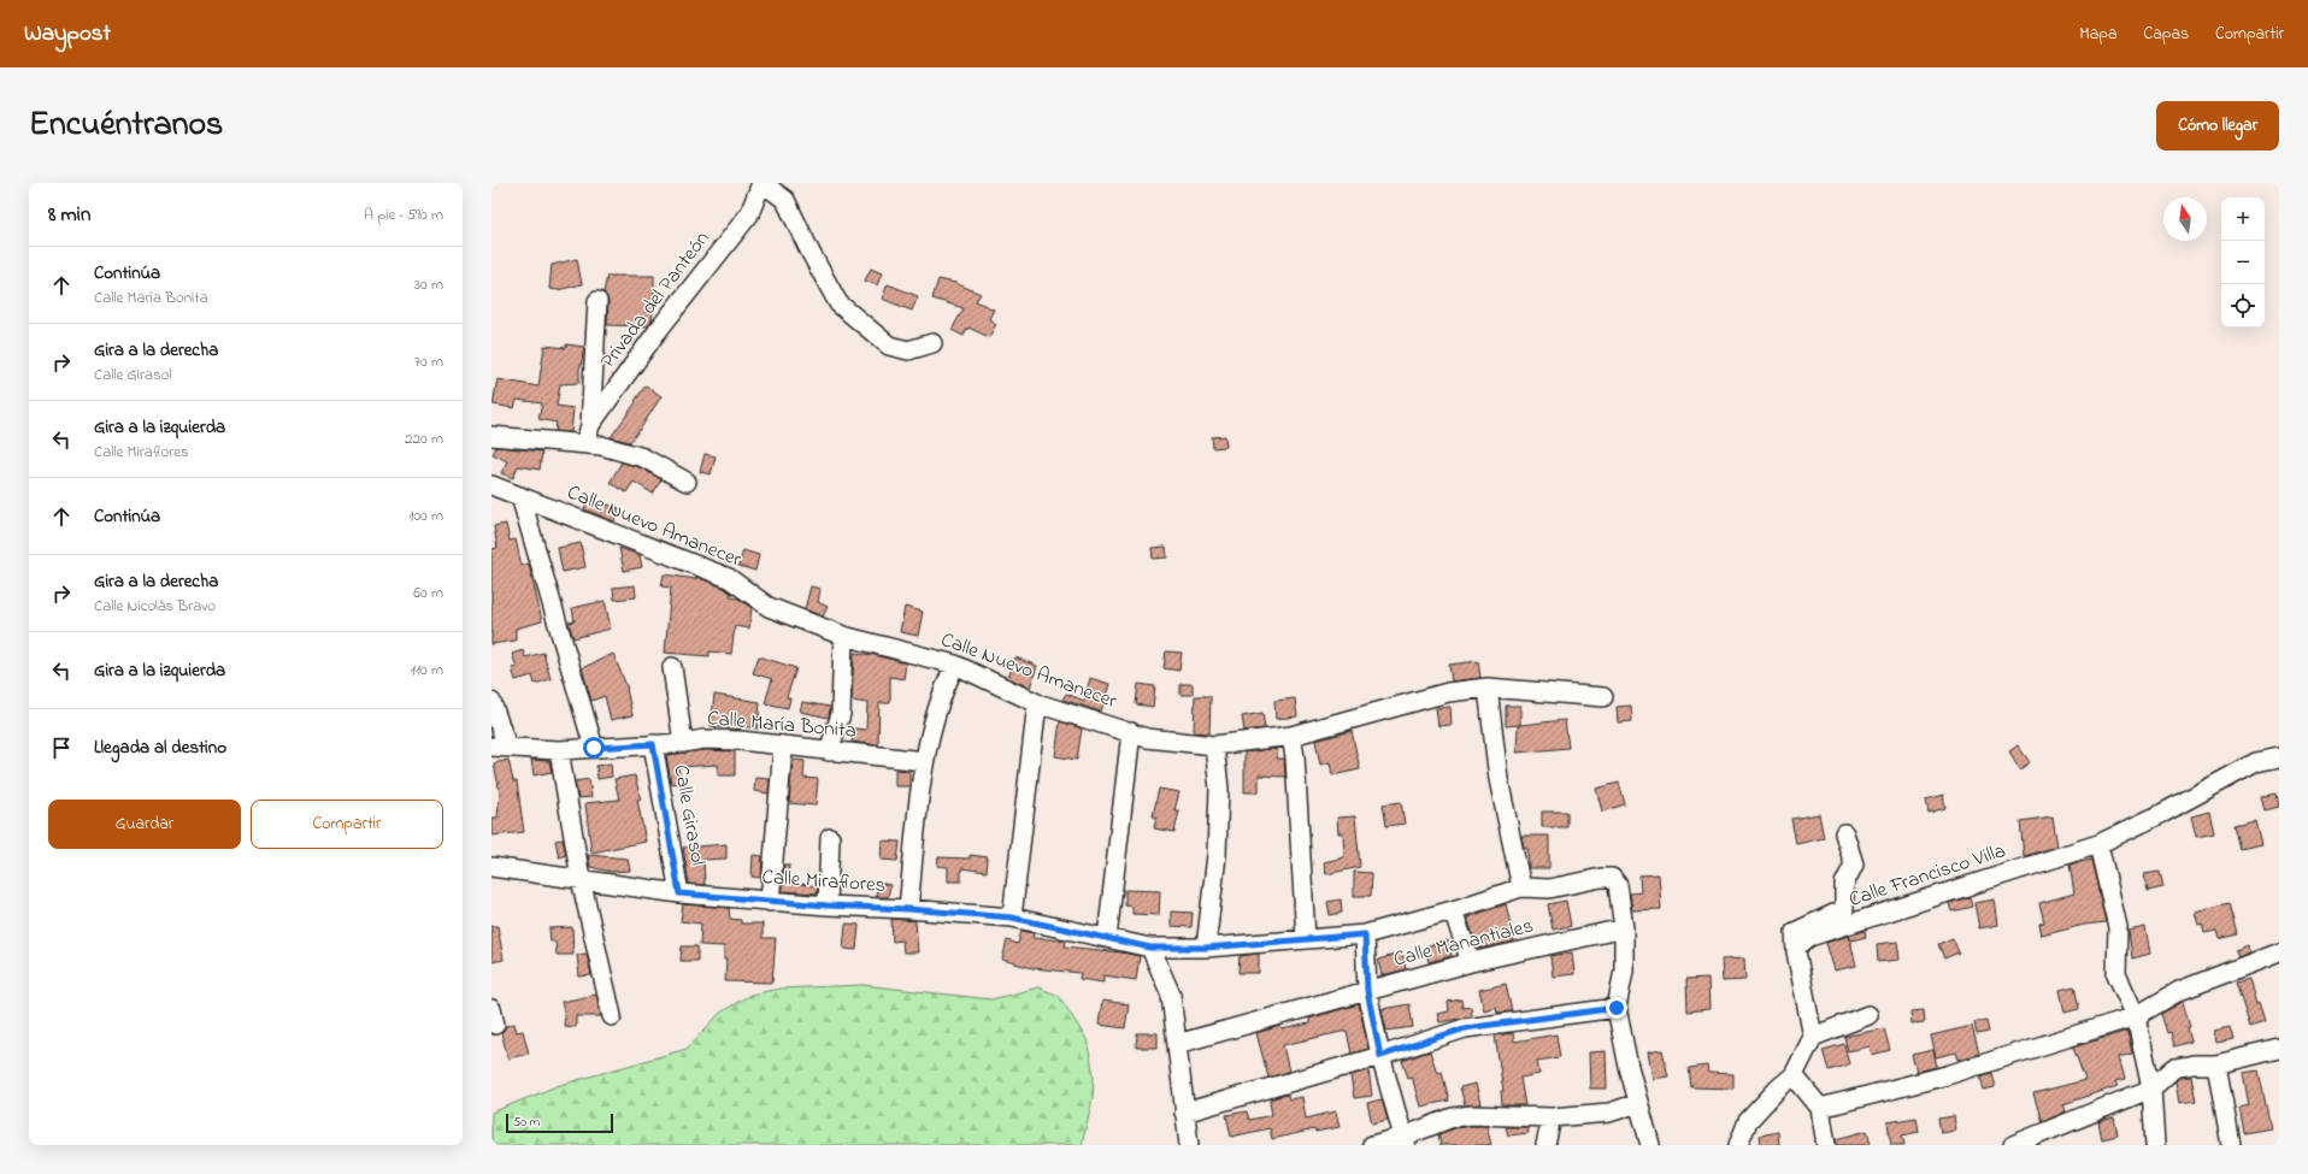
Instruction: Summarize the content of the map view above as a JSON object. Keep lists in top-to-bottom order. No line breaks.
{"streets":{"street":["Privada del Panteón","Calle Nuevo Amanecer","Calle María Bonita","Calle Girasol","Calle Francisco Villa","Calle Miraflores","Calle Manantiales"]},"crossings":[["Calle María Bonita","Calle Girasol"],["Calle Girasol","Calle Miraflores"]],"scale_bar":"50 m","north":"top","page":{"header":"Waypost","nav":["Mapa","Capas","Compartir"],"title":"Encuéntranos","buttons":["Cómo llegar",["Guardar","Compartir"]],"heading":["8 min","A pie · 590 m"],"map_buttons":["+","−"],"list":[["Continúa","Calle María Bonita","30 m"],["Gira a la derecha","Calle Girasol","70 m"],["Gira a la izquierda","Calle Miraflores","220 m"],["Continúa","100 m"],["Gira a la derecha","Calle Nicolás Bravo","60 m"],["Gira a la izquierda","110 m"],"Llegada al destino"],"scale":"50 m"}}
